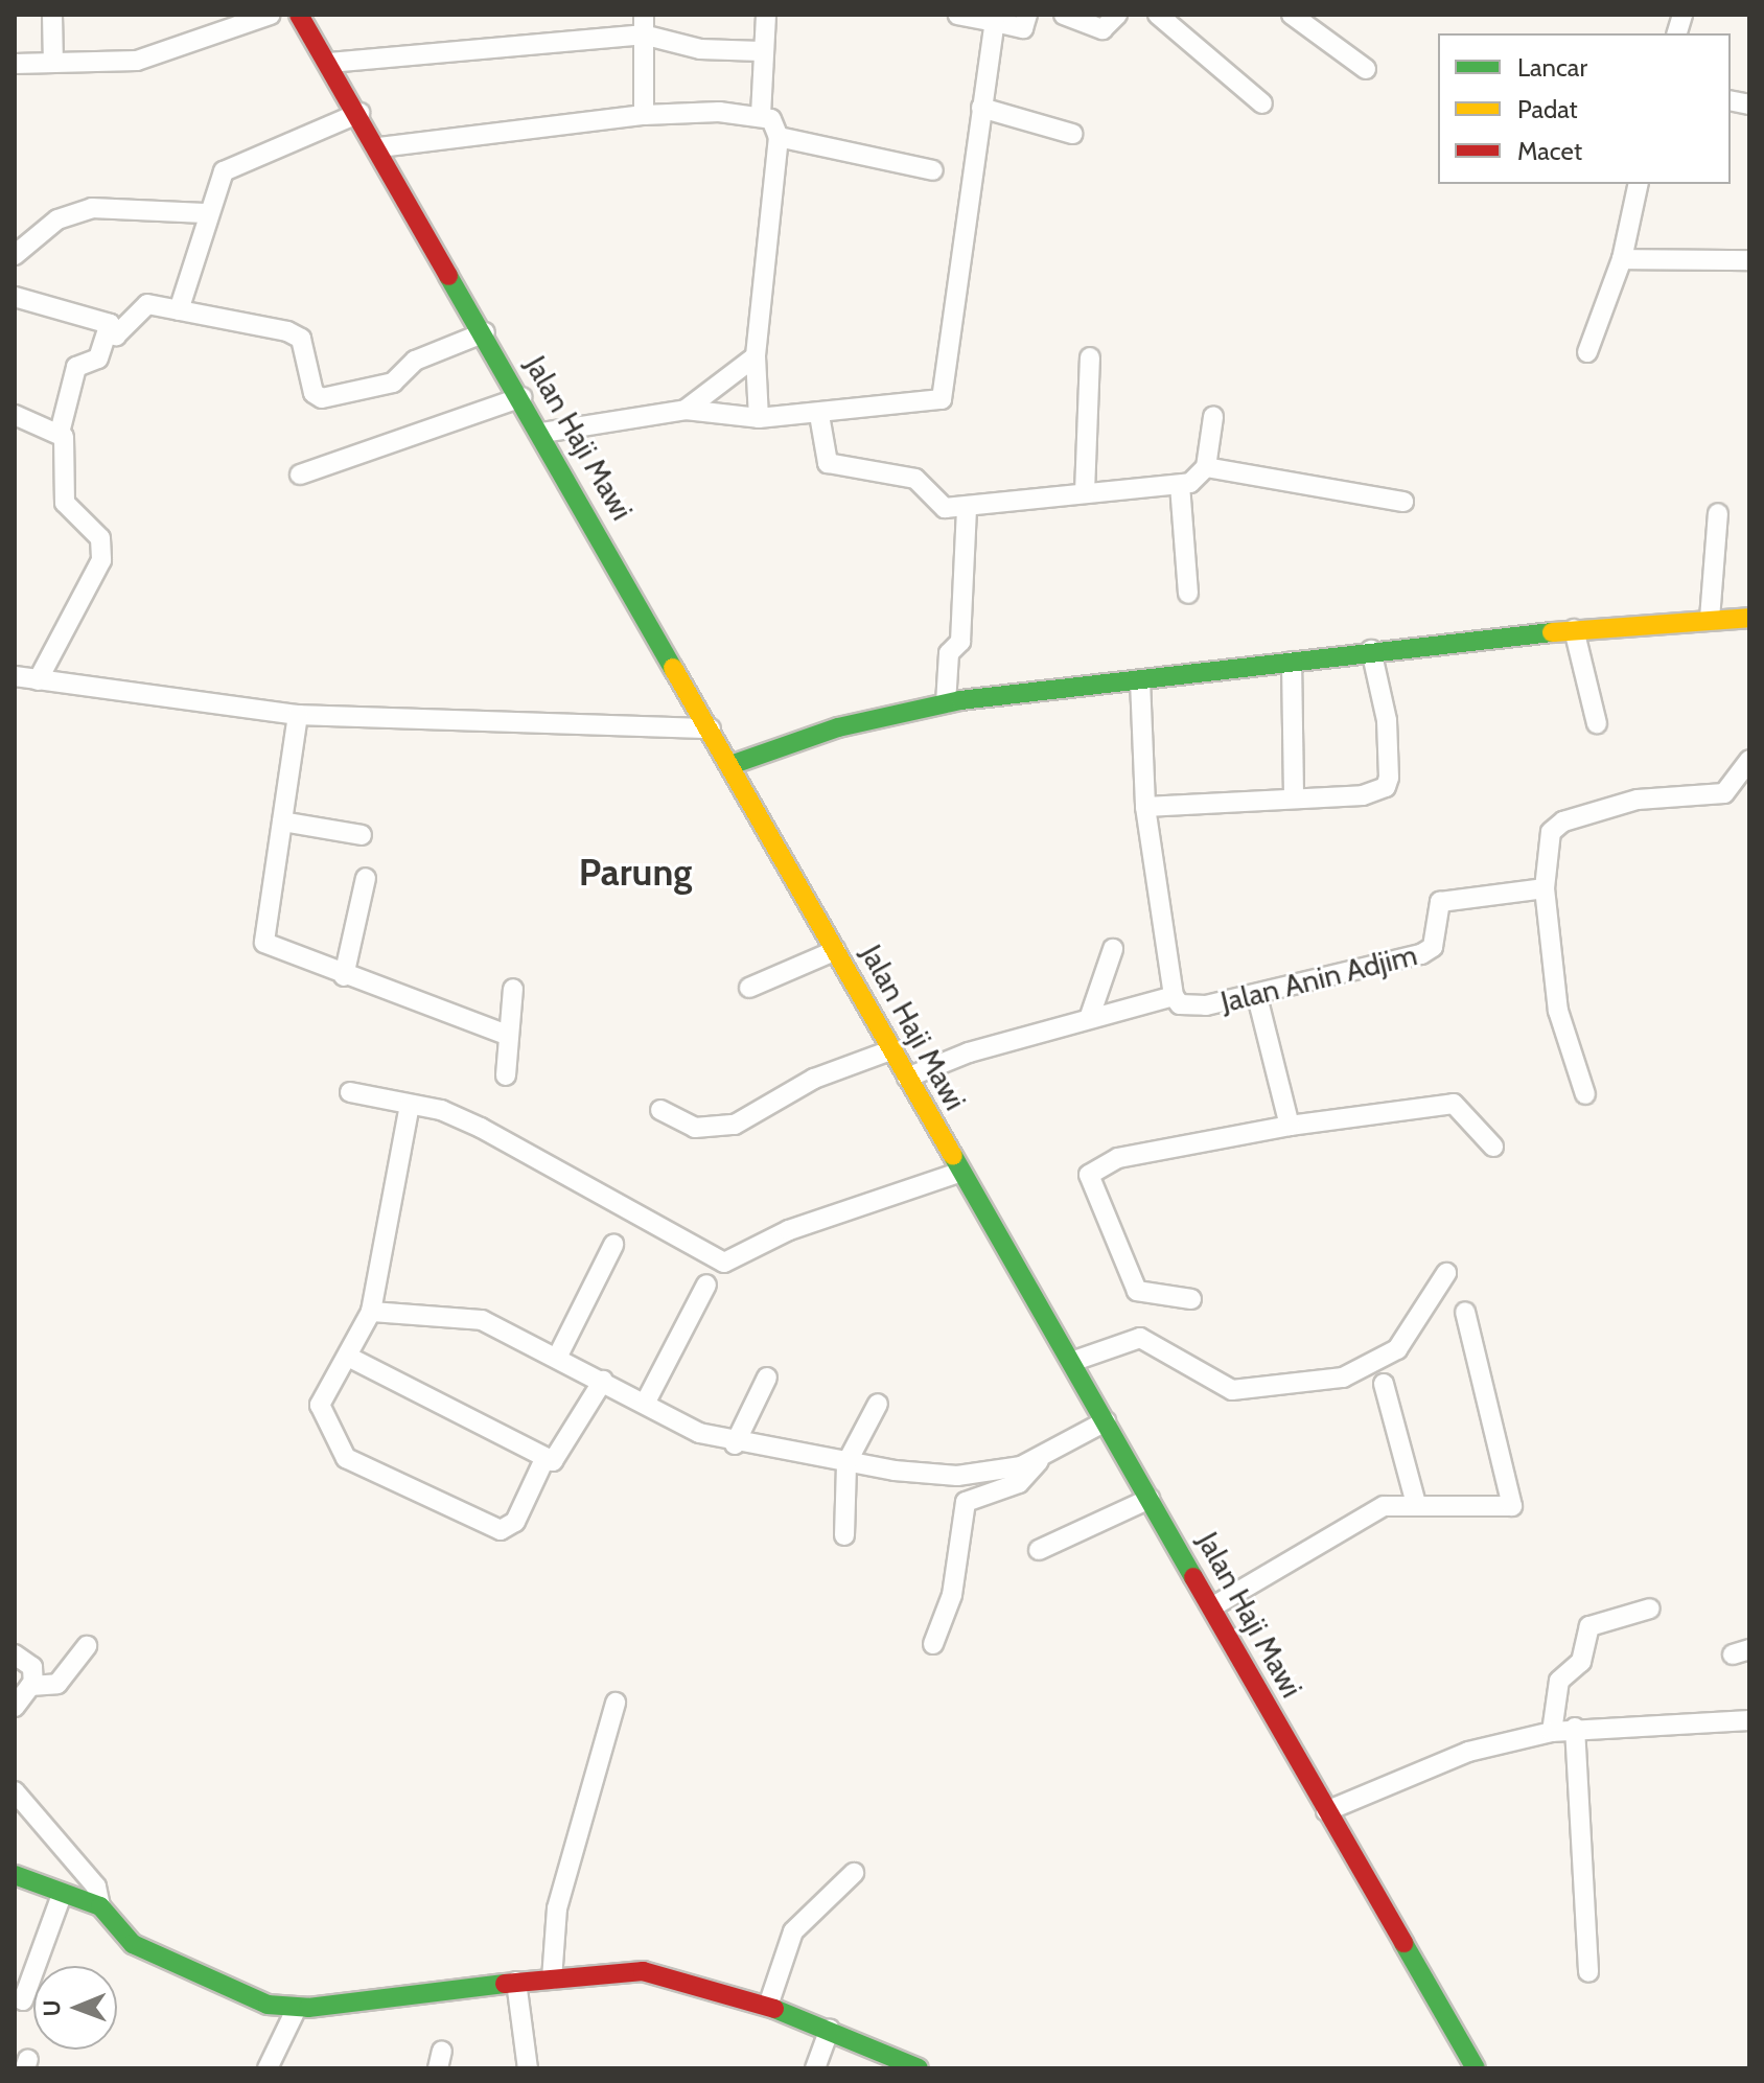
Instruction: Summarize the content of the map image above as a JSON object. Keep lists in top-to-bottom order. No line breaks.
{"streets":{"street":["Jalan Haji Mawi","Jalan Anin Adjim"]},"crossings":[["Jalan Haji Mawi","Jalan Anin Adjim"]],"districts":["Parung"],"legend":["Lancar","Padat","Macet"],"north":"left"}
